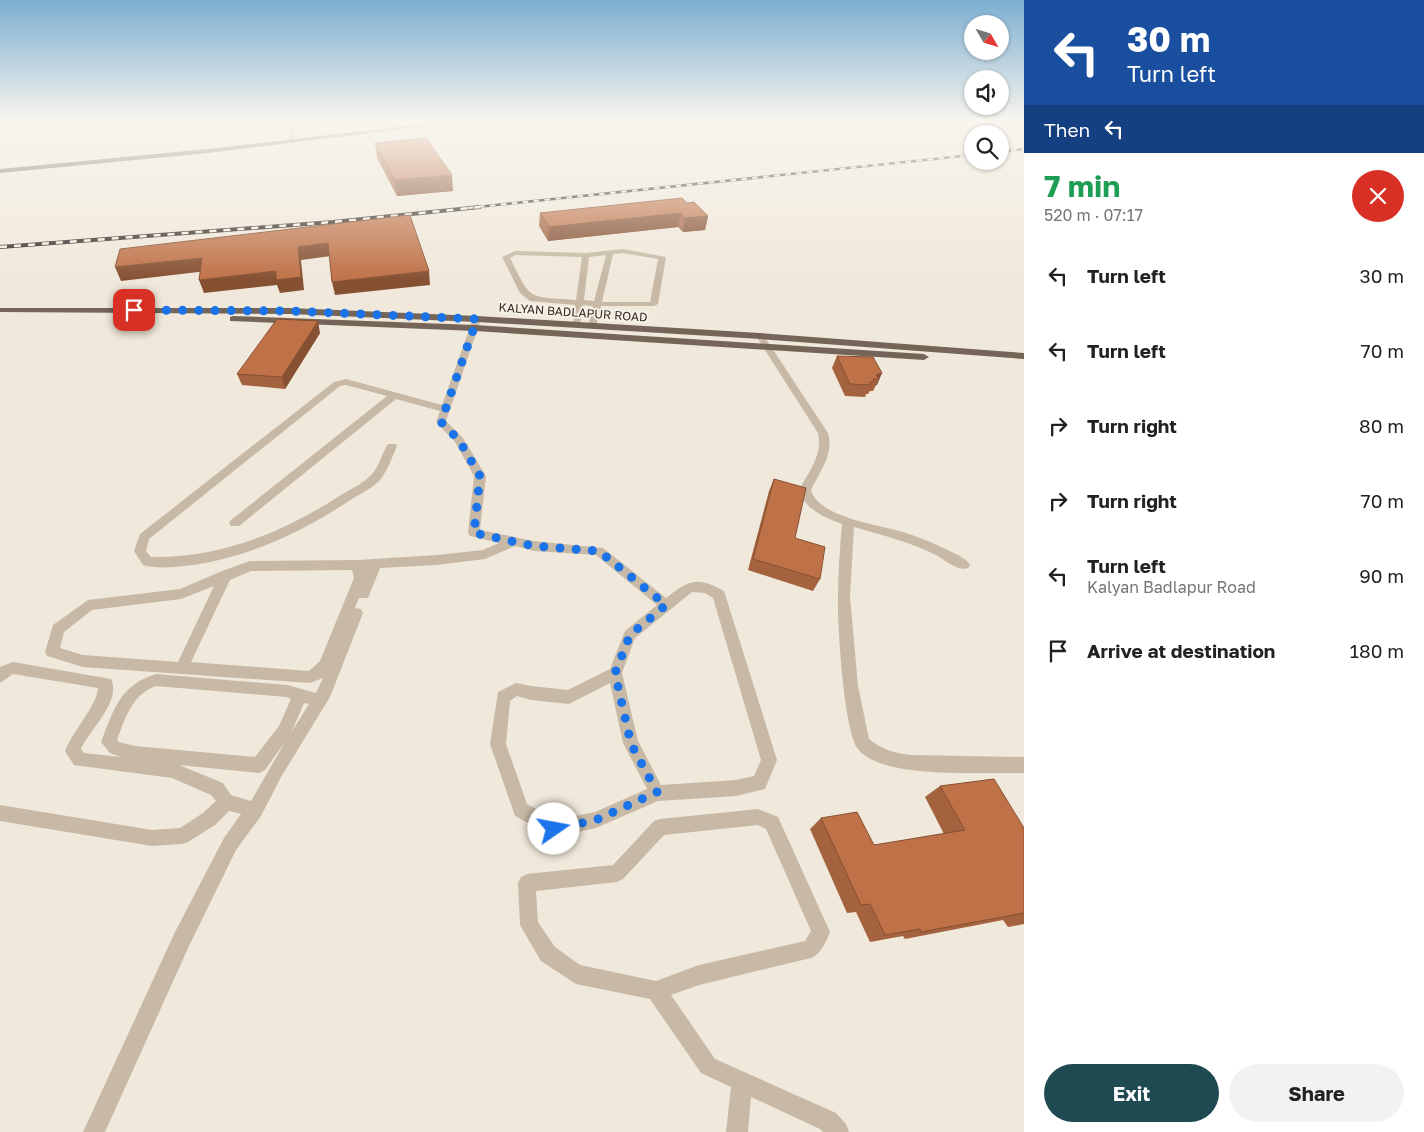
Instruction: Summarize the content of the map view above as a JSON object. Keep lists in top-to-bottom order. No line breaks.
{"streets":{"main road":["KALYAN BADLAPUR ROAD"]},"north":"bottom right","page":{"turn":["30 m","Turn left"],"then":"Then","heading":["7 min","520 m · 07:17"],"list":[{"name":"Turn left","value":"30 m"},{"name":"Turn left","value":"70 m"},{"name":"Turn right","value":"80 m"},{"name":"Turn right","value":"70 m"},{"name":"Turn left","note":"Kalyan Badlapur Road","value":"90 m"},{"name":"Arrive at destination","value":"180 m"}],"buttons":["Exit","Share"]}}
